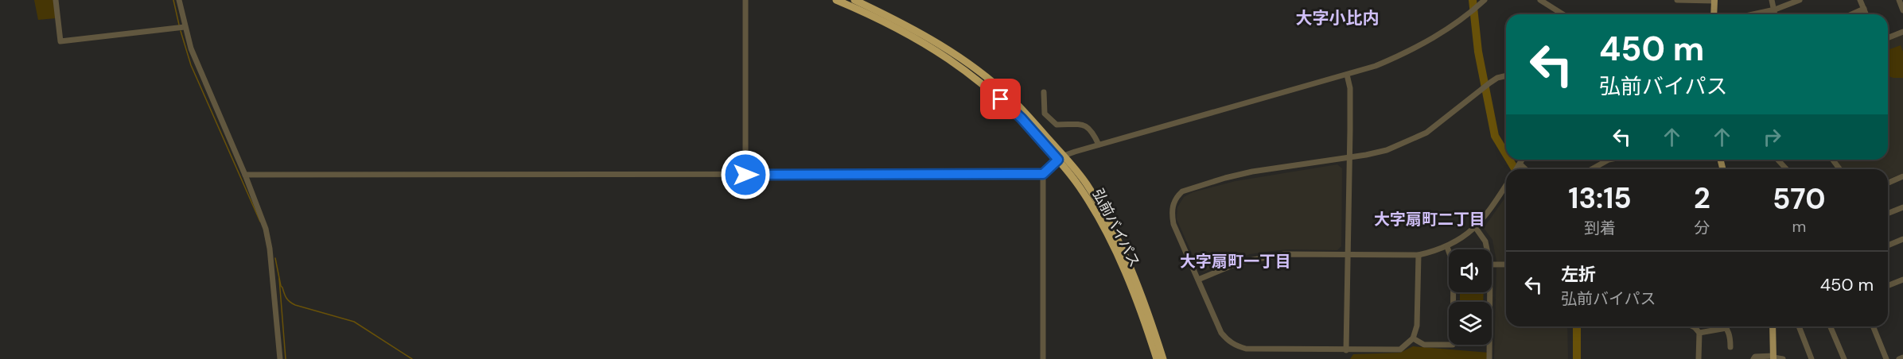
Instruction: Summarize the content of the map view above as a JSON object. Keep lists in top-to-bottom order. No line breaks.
{"streets":{"highway":["弘前バイパス"]},"districts":["大字小比内","大字扇町二丁目","大字扇町一丁目"],"page":{"turn":["450 m","弘前バイパス"],"eta":["13:15","到着","2","分","570","m"],"list":[{"name":"左折","note":"弘前バイパス","value":"450 m"}]}}
